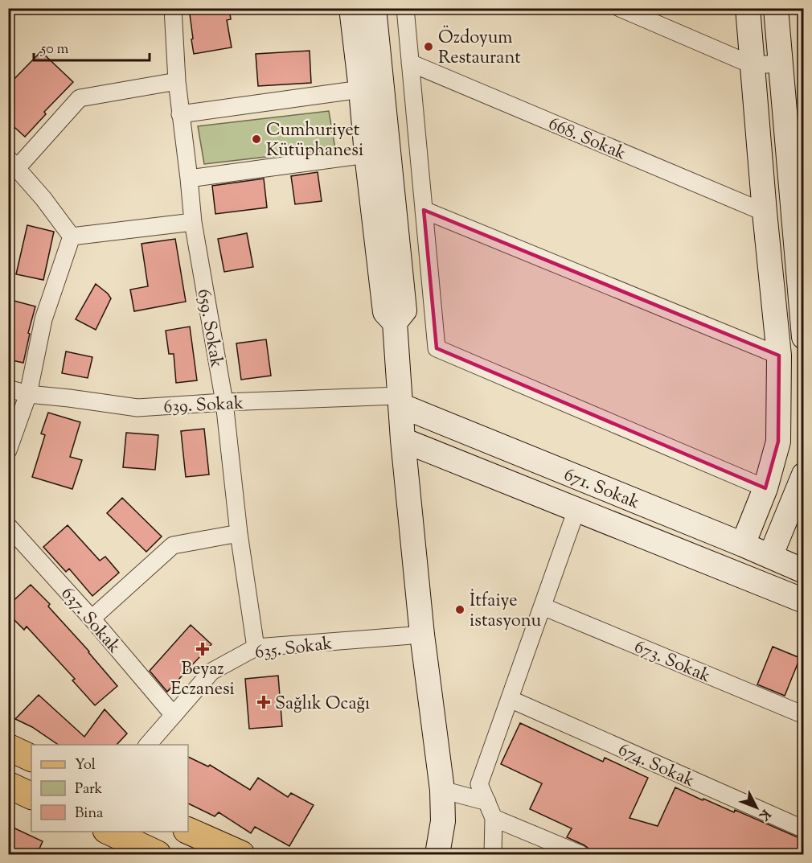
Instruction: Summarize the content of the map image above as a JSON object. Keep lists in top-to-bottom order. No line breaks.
{"streets":{"street":["668. Sokak","659. Sokak","639. Sokak","671. Sokak","637. Sokak","635. Sokak","673. Sokak","674. Sokak"]},"crossings":[["659. Sokak","639. Sokak"],["659. Sokak","635. Sokak"],["639. Sokak","671. Sokak"],["637. Sokak","635. Sokak"]],"places":{"other":["Özdoyum Restaurant","Cumhuriyet Kütüphanesi","İtfaiye istasyonu"],"health":["Beyaz Eczanesi","Sağlık Ocağı"]},"legend":["Yol","Park","Bina"],"scale_bar":"50 m","north":"bottom right"}
